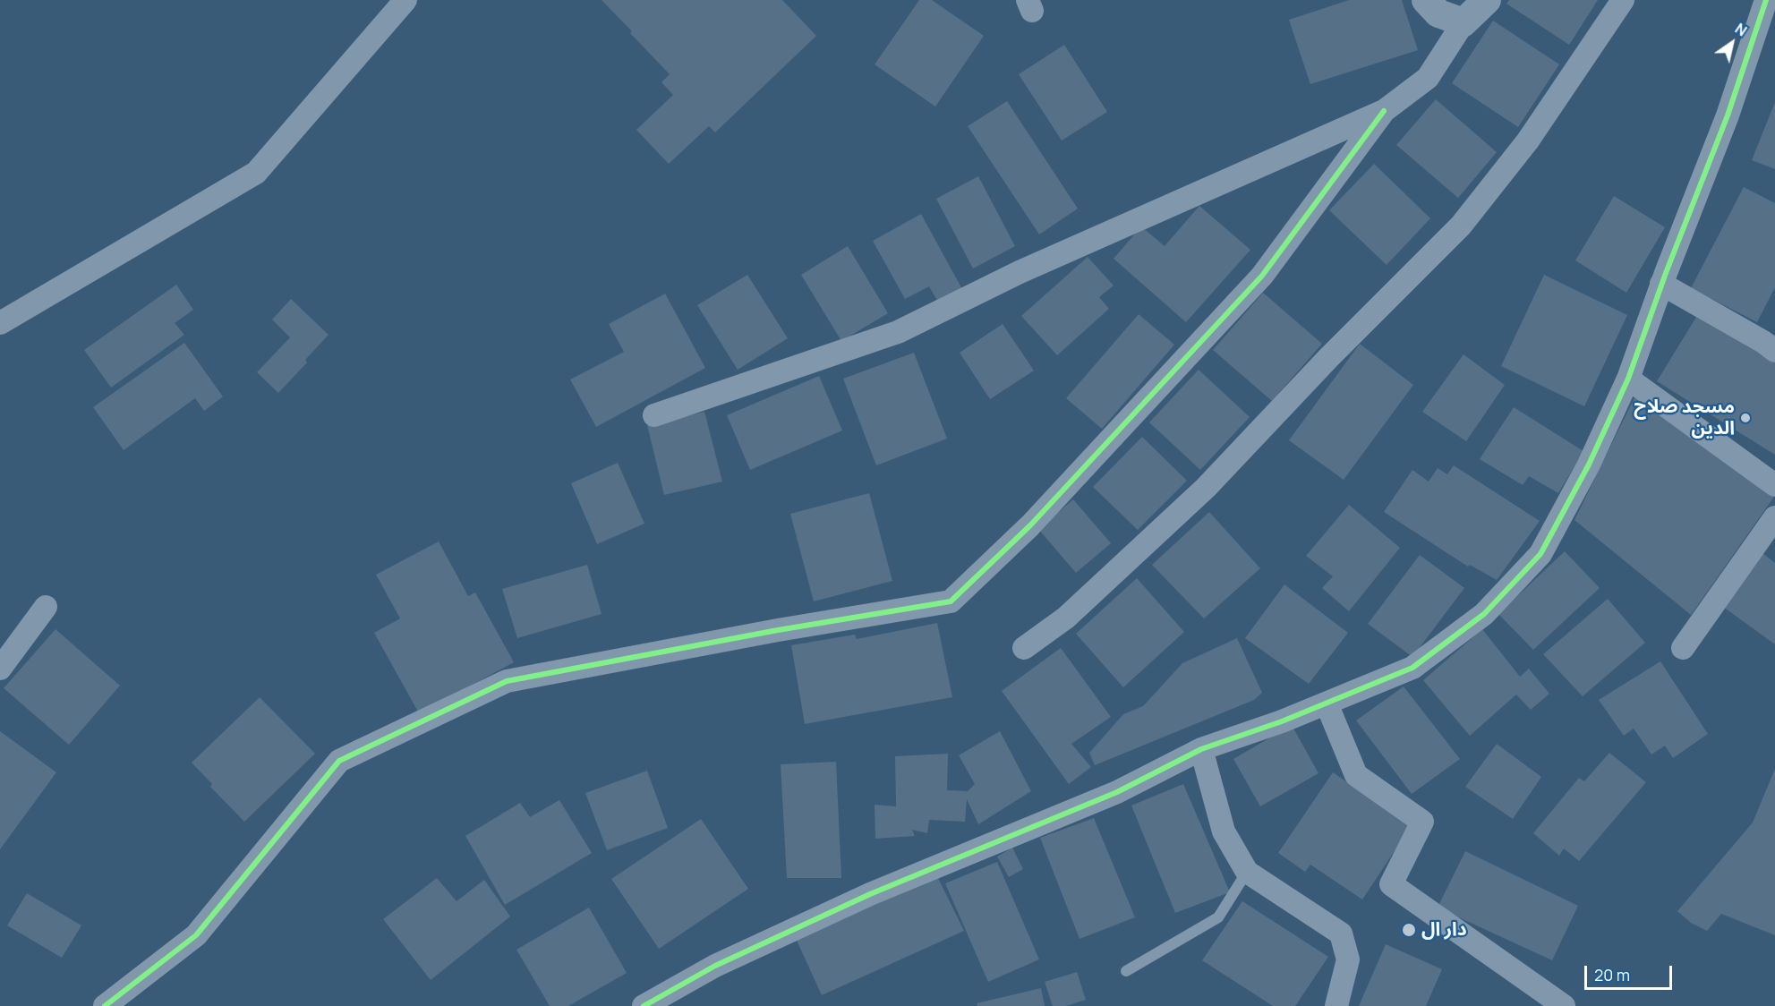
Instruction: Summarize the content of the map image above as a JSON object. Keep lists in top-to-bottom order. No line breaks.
{"places":["مسجد صلاح الدين","دار ال"],"scale_bar":"20 m","north":"top right"}
